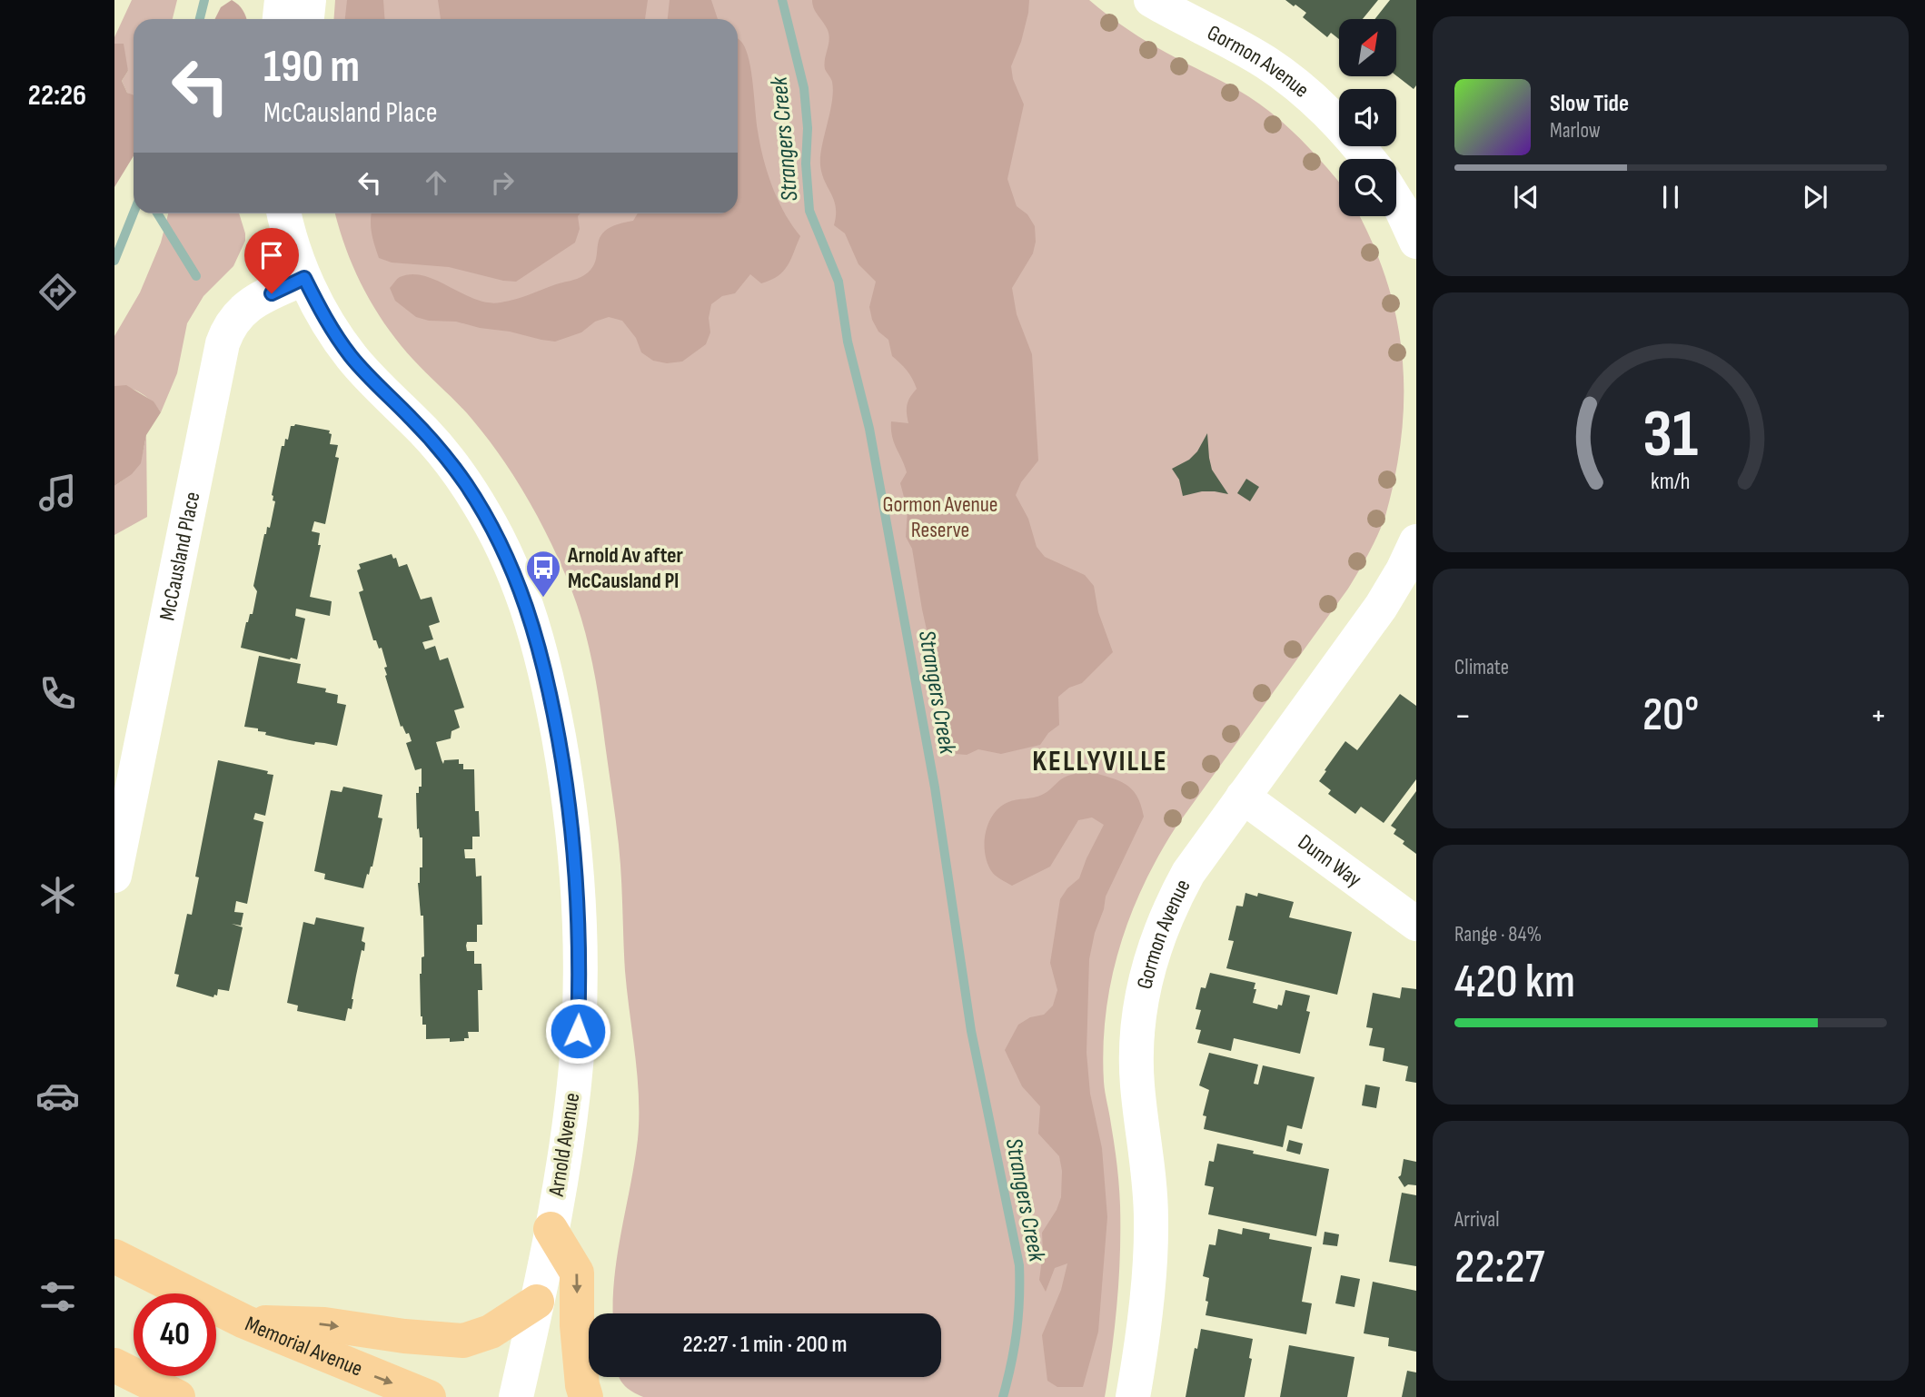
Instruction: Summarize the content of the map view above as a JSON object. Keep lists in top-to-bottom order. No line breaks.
{"streets":{"main road":["Memorial Avenue"],"street":["Gormon Avenue","McCausland Place","Dunn Way","Arnold Avenue"]},"crossings":[["Gormon Avenue","Dunn Way"],["McCausland Place","Arnold Avenue"]],"one_way":["Memorial Avenue"],"districts":["KELLYVILLE"],"water":["Strangers Creek"],"parks":["Gormon Avenue Reserve"],"places":{"bus stop":["Arnold Av after McCausland Pl"]},"north":"top right","page":{"tabs":"22:26","turn":["190 m","McCausland Place"],"song":["Slow Tide","Marlow"],"tile":["Climate",["Range · 84%","420 km"],["Arrival","22:27"]],"heat":["−","20°","+"],"limit":"40","trip":"22:27 · 1 min · 200 m","gauge":["31","km/h"]}}
